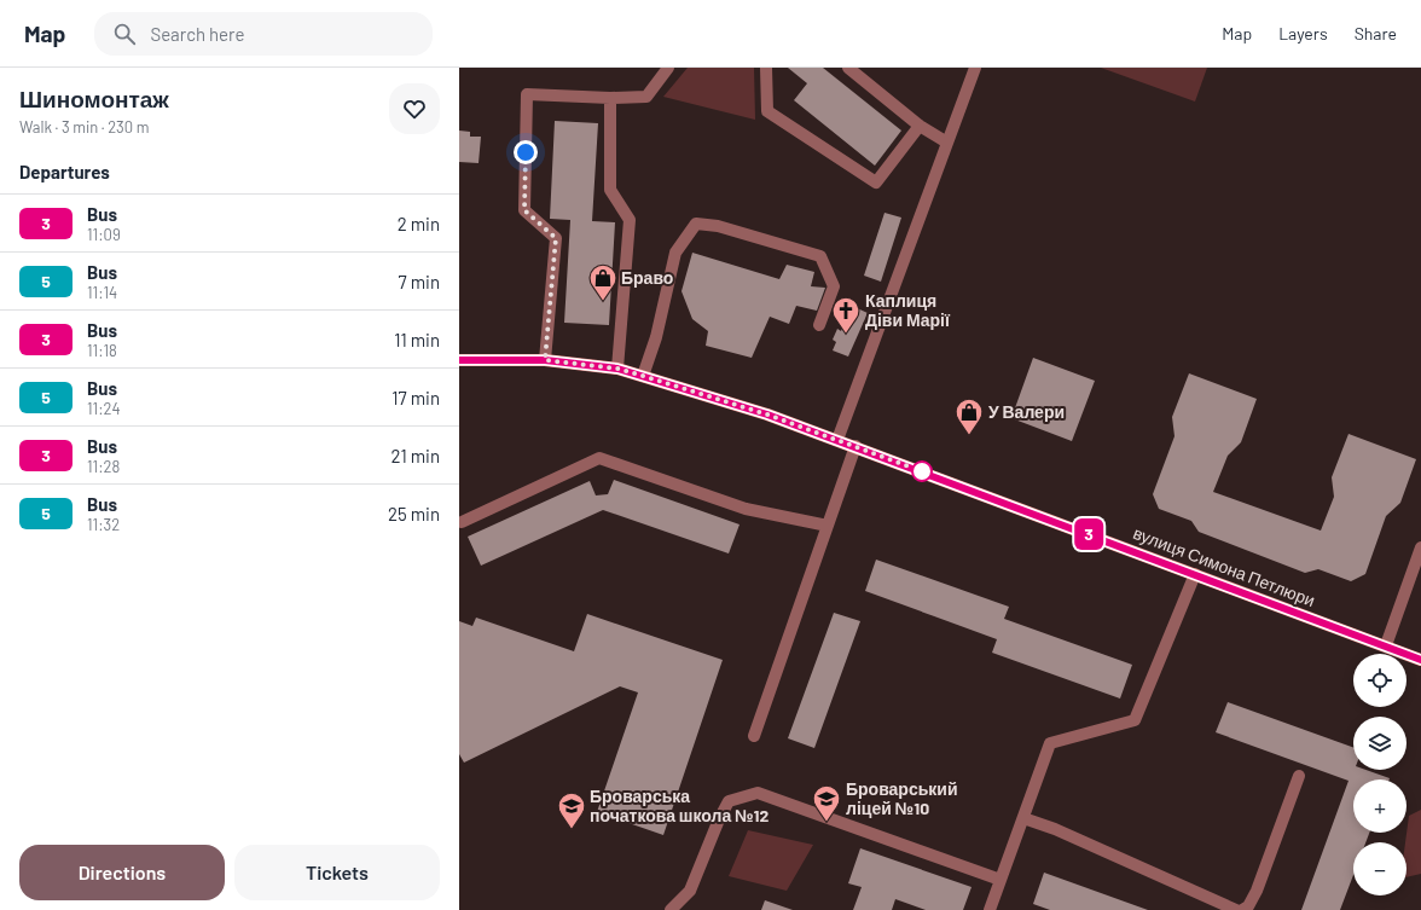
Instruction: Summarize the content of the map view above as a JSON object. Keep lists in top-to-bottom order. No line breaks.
{"streets":{"main road":["вулиця Симона Петлюри"]},"places":{"shop":["Браво","У Валери"],"church":["Каплиця Діви Марії"],"school or university":["Броварський ліцей №10","Броварська початкова школа №12"]},"lines":["bus line 3"],"page":{"header":"Map","search":"Search here","nav":["Map","Layers","Share"],"heading":[["Шиномонтаж","Walk · 3 min · 230 m"],"Departures"],"on_map":"3","list":[{"mark":"3","name":"Bus","note":"11:09","value":"2 min"},{"mark":"5","name":"Bus","note":"11:14","value":"7 min"},{"mark":"3","name":"Bus","note":"11:18","value":"11 min"},{"mark":"5","name":"Bus","note":"11:24","value":"17 min"},{"mark":"3","name":"Bus","note":"11:28","value":"21 min"},{"mark":"5","name":"Bus","note":"11:32","value":"25 min"}],"map_buttons":["+","−"],"buttons":["Directions","Tickets"]}}
